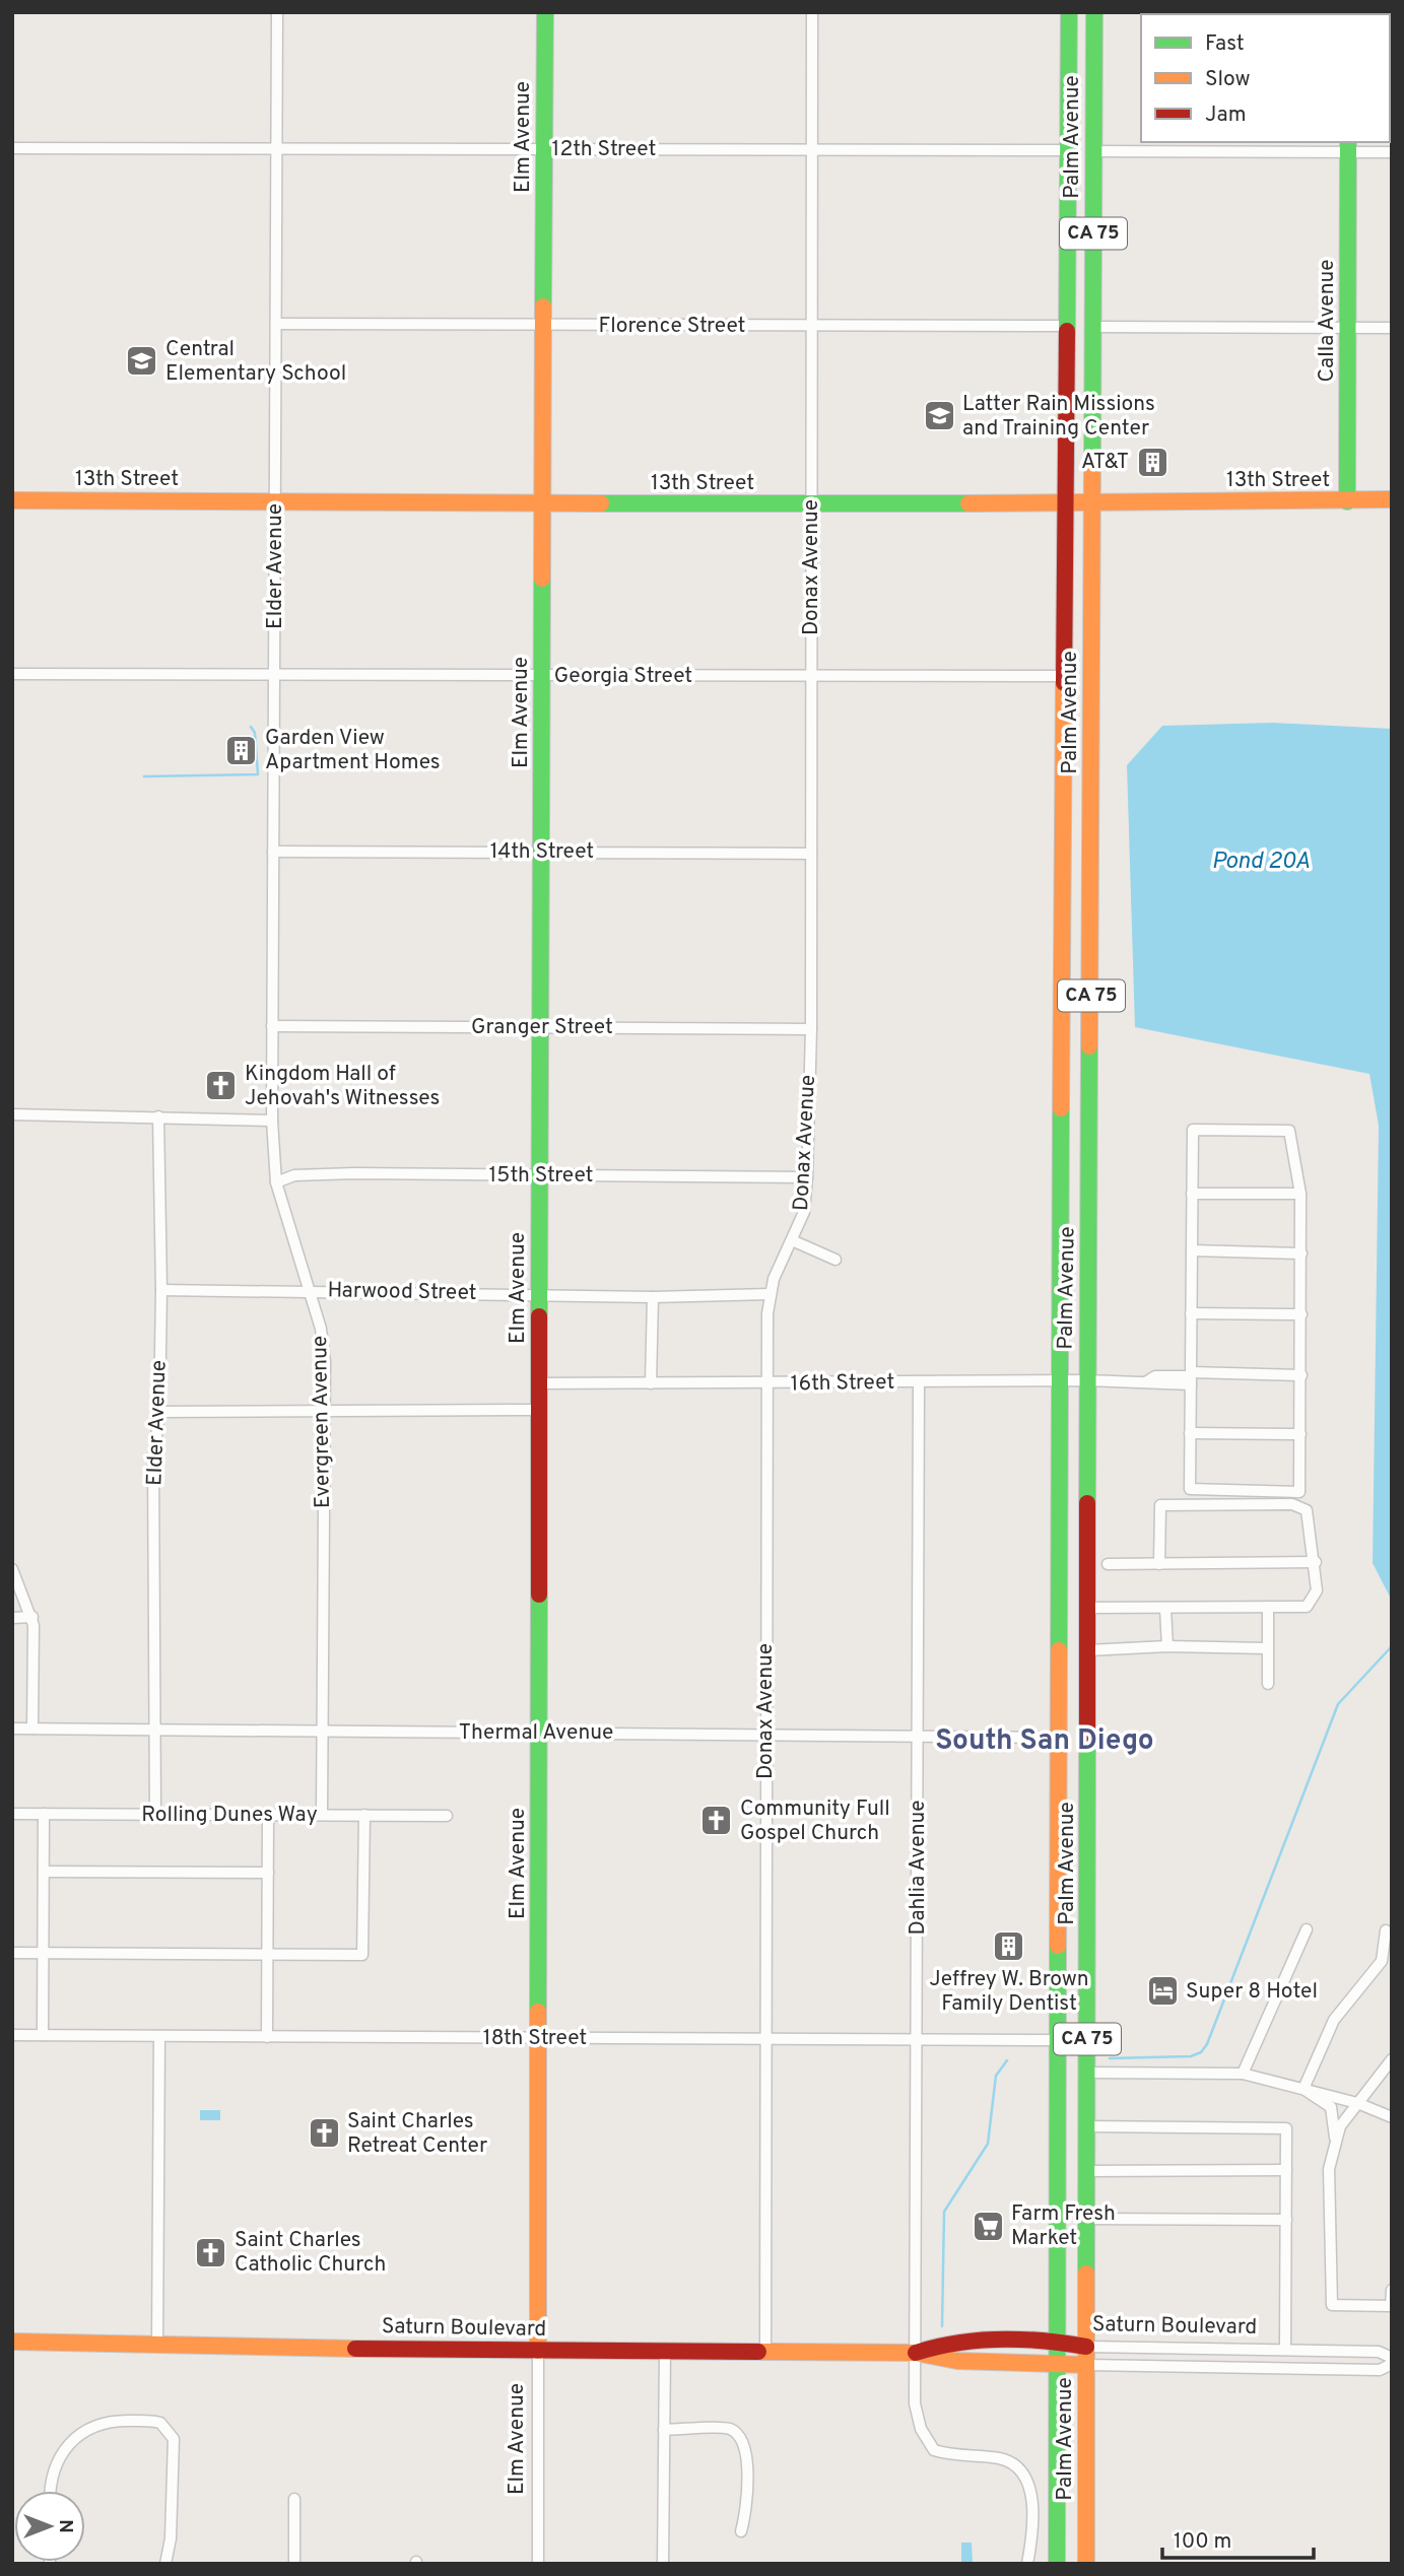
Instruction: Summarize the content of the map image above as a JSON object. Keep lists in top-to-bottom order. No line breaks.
{"streets":{"main road":["Elm Avenue","Palm Avenue","CA 75","Calla Avenue","13th Street","Saturn Boulevard"],"street":["12th Street","Florence Street","Elder Avenue","Donax Avenue","Georgia Street","14th Street","Granger Street","15th Street","Harwood Street","16th Street","Evergreen Avenue","Thermal Avenue","Rolling Dunes Way","Dahlia Avenue","18th Street"]},"crossings":[["Elm Avenue","12th Street"],["Elm Avenue","Florence Street"],["Elm Avenue","13th Street"],["Elm Avenue","Georgia Street"],["Elm Avenue","14th Street"],["Elm Avenue","Granger Street"],["Elm Avenue","15th Street"],["Elm Avenue","Harwood Street"],["Elm Avenue","16th Street"],["Elm Avenue","Thermal Avenue"],["Elm Avenue","18th Street"],["Elm Avenue","Saturn Boulevard"],["Palm Avenue","12th Street"],["Palm Avenue","Florence Street"],["Palm Avenue","13th Street"],["Palm Avenue","Georgia Street"],["Palm Avenue","16th Street"],["Palm Avenue","Thermal Avenue"],["Palm Avenue","18th Street"],["Palm Avenue","Saturn Boulevard"],["12th Street","Elder Avenue"],["12th Street","Donax Avenue"],["Calla Avenue","13th Street"],["Florence Street","Elder Avenue"],["Florence Street","Donax Avenue"],["13th Street","Elder Avenue"],["13th Street","Donax Avenue"],["Elder Avenue","Georgia Street"],["Elder Avenue","14th Street"],["Elder Avenue","Granger Street"],["Elder Avenue","Harwood Street"],["Elder Avenue","Evergreen Avenue"],["Elder Avenue","Thermal Avenue"],["Elder Avenue","Rolling Dunes Way"],["Donax Avenue","Georgia Street"],["Donax Avenue","14th Street"],["Donax Avenue","Granger Street"],["Donax Avenue","15th Street"],["Donax Avenue","Harwood Street"],["Donax Avenue","16th Street"],["Donax Avenue","Thermal Avenue"],["Donax Avenue","18th Street"],["Donax Avenue","Saturn Boulevard"],["15th Street","Evergreen Avenue"],["Harwood Street","Evergreen Avenue"],["16th Street","Dahlia Avenue"],["Evergreen Avenue","Thermal Avenue"],["Evergreen Avenue","Rolling Dunes Way"],["Thermal Avenue","Dahlia Avenue"],["Dahlia Avenue","18th Street"],["Dahlia Avenue","Saturn Boulevard"]],"districts":["South San Diego"],"water":["Pond 20A"],"places":{"school or university":["Central Elementary School","Latter Rain Missions and Training Center"],"building":["AT&T","Garden View Apartment Homes","Jeffrey W. Brown Family Dentist"],"church":["Kingdom Hall of Jehovah's Witnesses","Community Full Gospel Church","Saint Charles Retreat Center","Saint Charles Catholic Church"],"hotel":["Super 8 Hotel"],"supermarket":["Farm Fresh Market"]},"legend":["Fast","Slow","Jam"],"scale_bar":"100 m","north":"right"}
